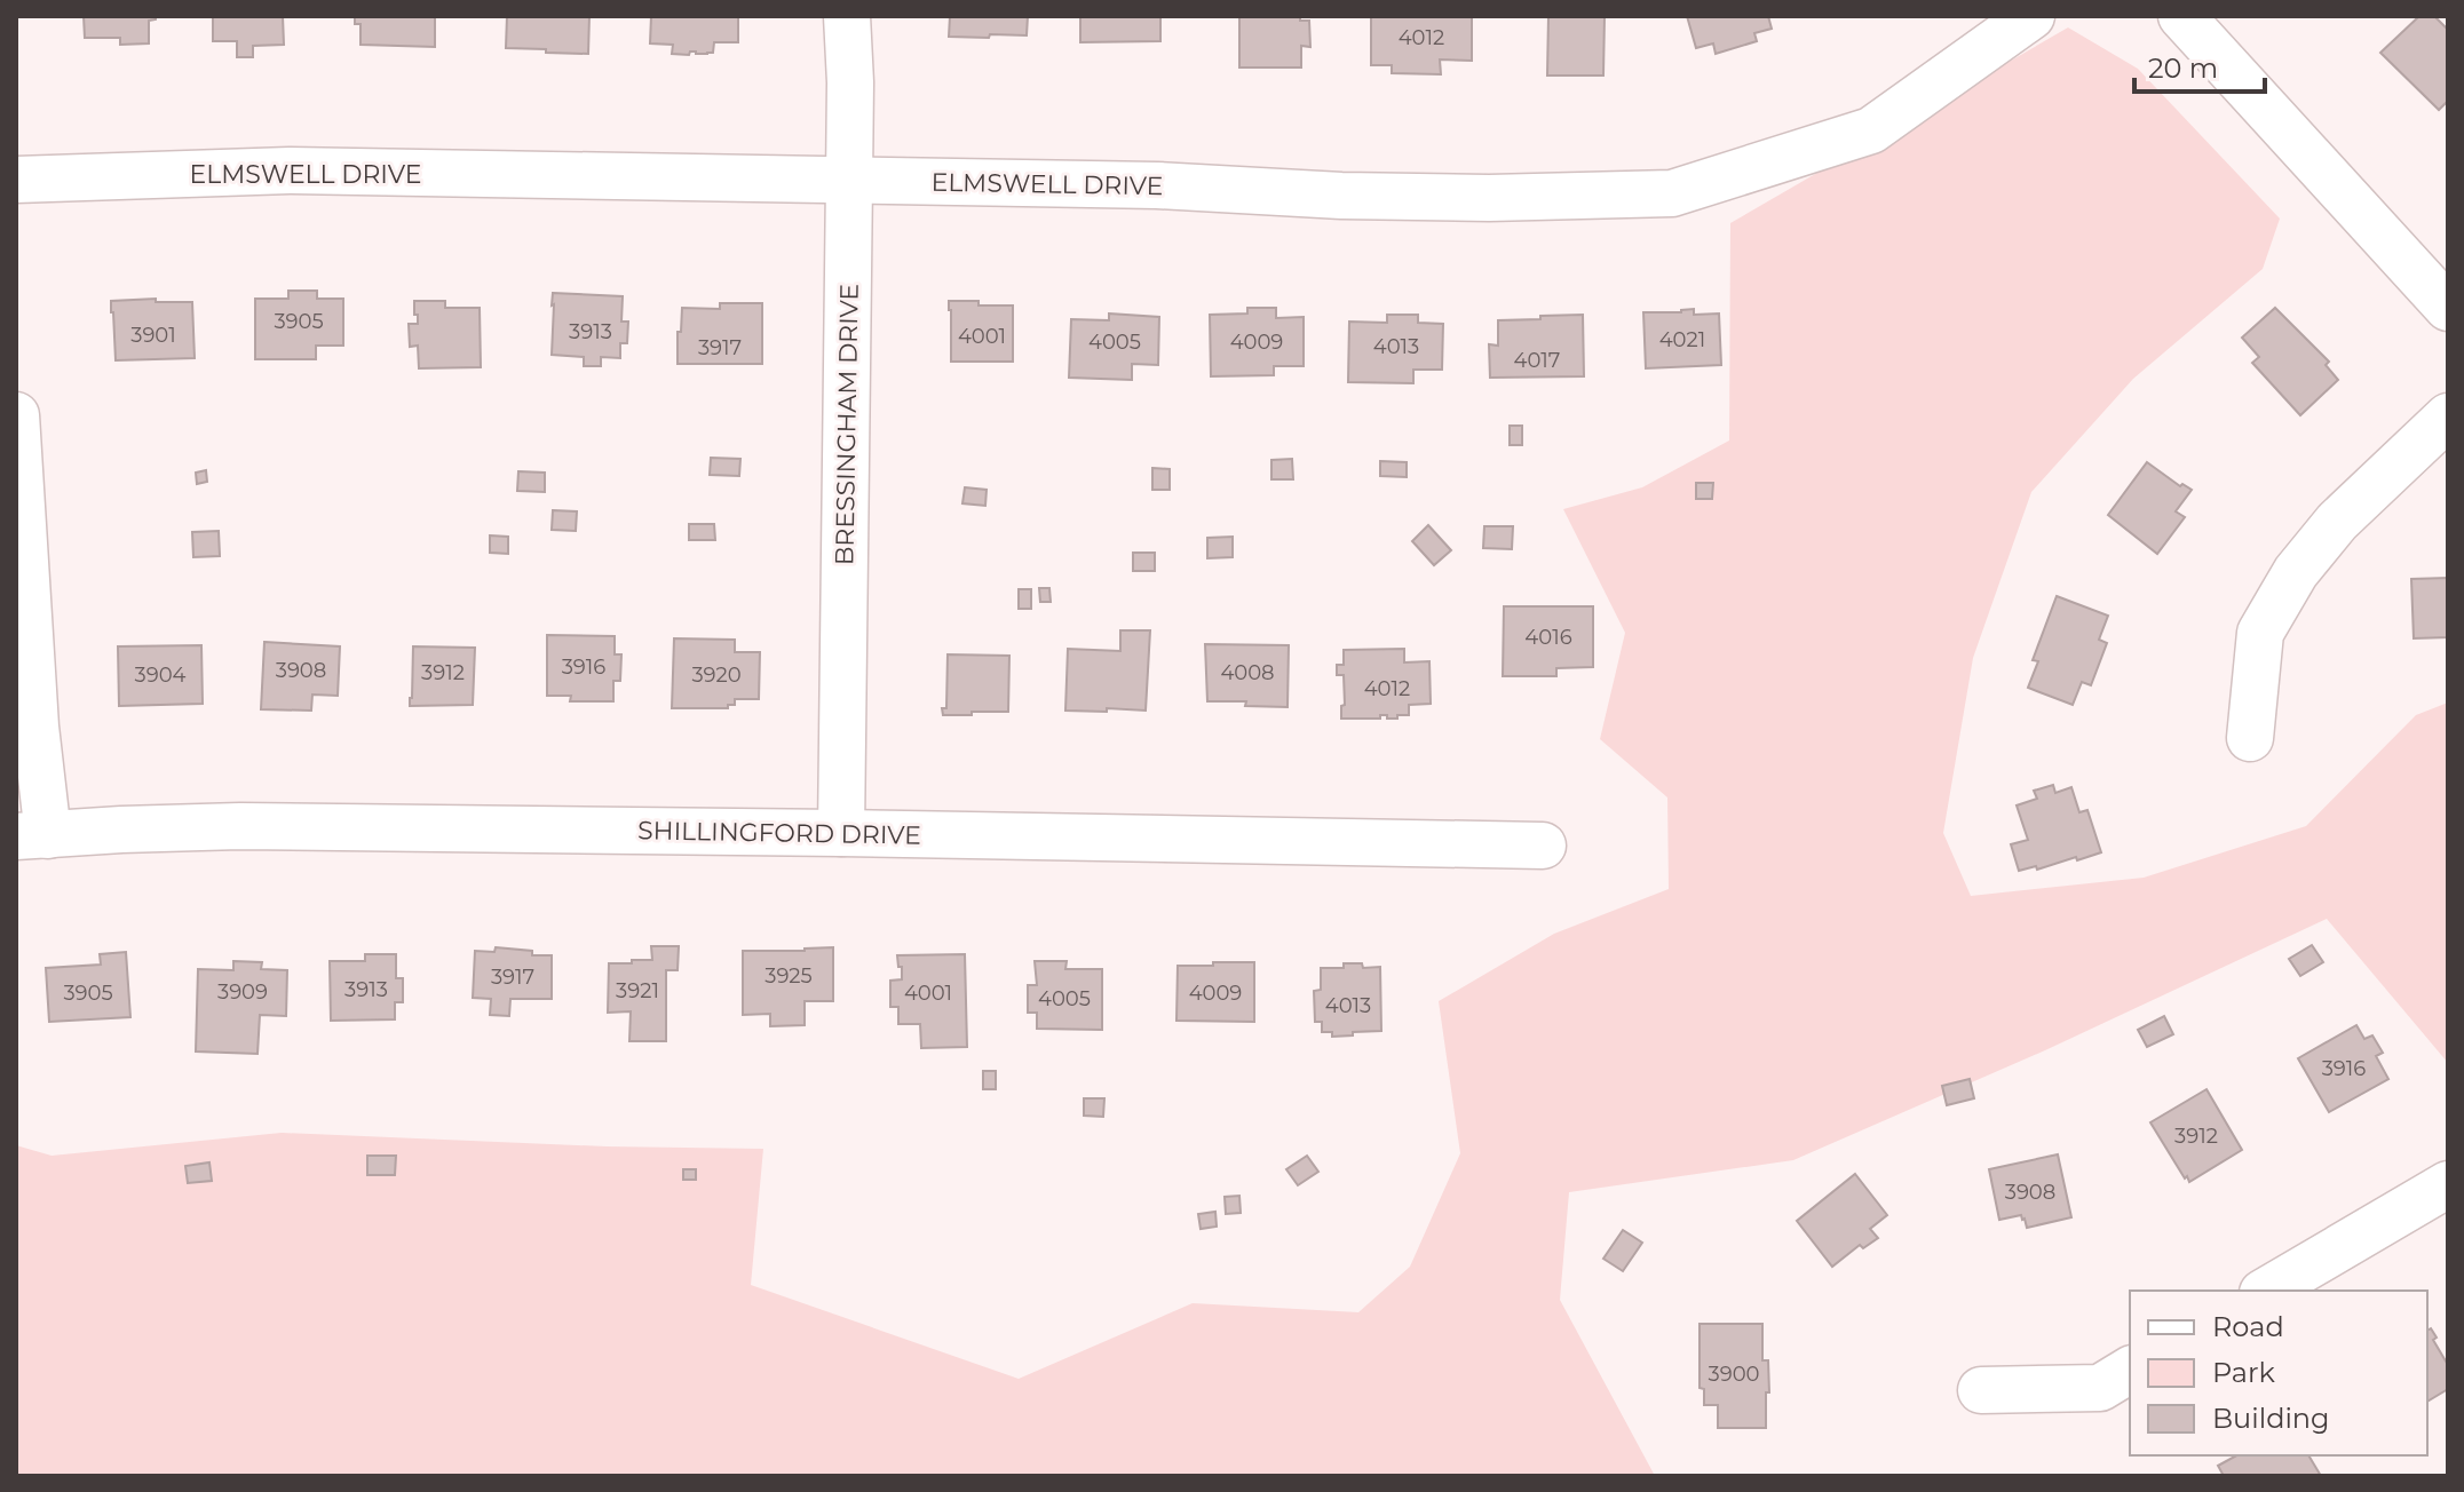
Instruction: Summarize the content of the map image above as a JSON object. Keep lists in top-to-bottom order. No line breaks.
{"streets":{"street":["ELMSWELL DRIVE","BRESSINGHAM DRIVE","SHILLINGFORD DRIVE"]},"crossings":[["ELMSWELL DRIVE","BRESSINGHAM DRIVE"],["BRESSINGHAM DRIVE","SHILLINGFORD DRIVE"]],"house_numbers":["4012","3905","3913","3901","4001","4021","4005","4009","4013","3917","4017","4016","3916","3908","3912","4008","3904","3920","4012","3925","3917","3913","3921","3909","3905","4001","4009","4005","4013","3916","3912","3908","3900"],"legend":["Road","Park","Building"],"scale_bar":"20 m"}
